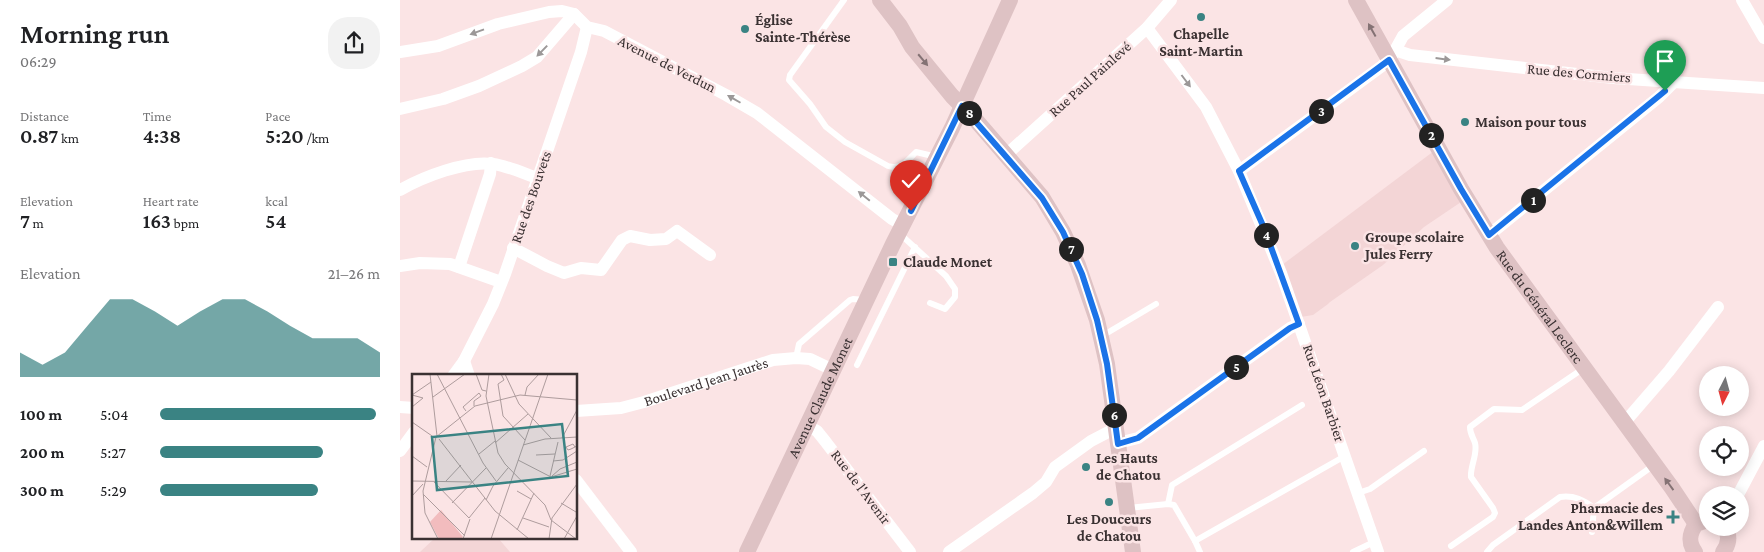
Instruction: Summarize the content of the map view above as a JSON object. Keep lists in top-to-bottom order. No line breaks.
{"streets":{"street":["Avenue de Verdun","Rue des Cormiers","Rue Paul Painlevé","Rue des Bouvets","Rue du Général Leclerc","Boulevard Jean Jaurès","Rue Léon Barbier","Avenue Claude Monet","Rue de l'Avenir"]},"crossings":[["Avenue de Verdun","Rue des Bouvets"],["Avenue de Verdun","Avenue Claude Monet"],["Rue des Cormiers","Rue du Général Leclerc"],["Rue Paul Painlevé","Rue Léon Barbier"],["Boulevard Jean Jaurès","Avenue Claude Monet"],["Avenue Claude Monet","Rue de l'Avenir"]],"one_way":["Avenue de Verdun","Rue des Cormiers"],"places":{"other":["Chapelle Saint-Martin","Église Sainte-Thérèse","Maison pour tous","Groupe scolaire Jules Ferry","Les Hauts de Chatou","Les Douceurs de Chatou"],"transit":["Claude Monet"],"health":["Pharmacie des Landes Anton&Willem"]},"north":"bottom","page":{"heading":["Morning run","06:29"],"stats":[["Distance","0.87 km"],["Time","4:38"],["Pace","5:20 /km"],["Elevation","7 m"],["Heart rate","163 bpm"],["kcal","54"]],"pins":["3","8","2","1","4","7","5","6"],"chart":["Elevation","21–26 m"],"list":[{"name":"100 m","note":"5:04"},{"name":"200 m","note":"5:27"},{"name":"300 m","note":"5:29"}]}}
